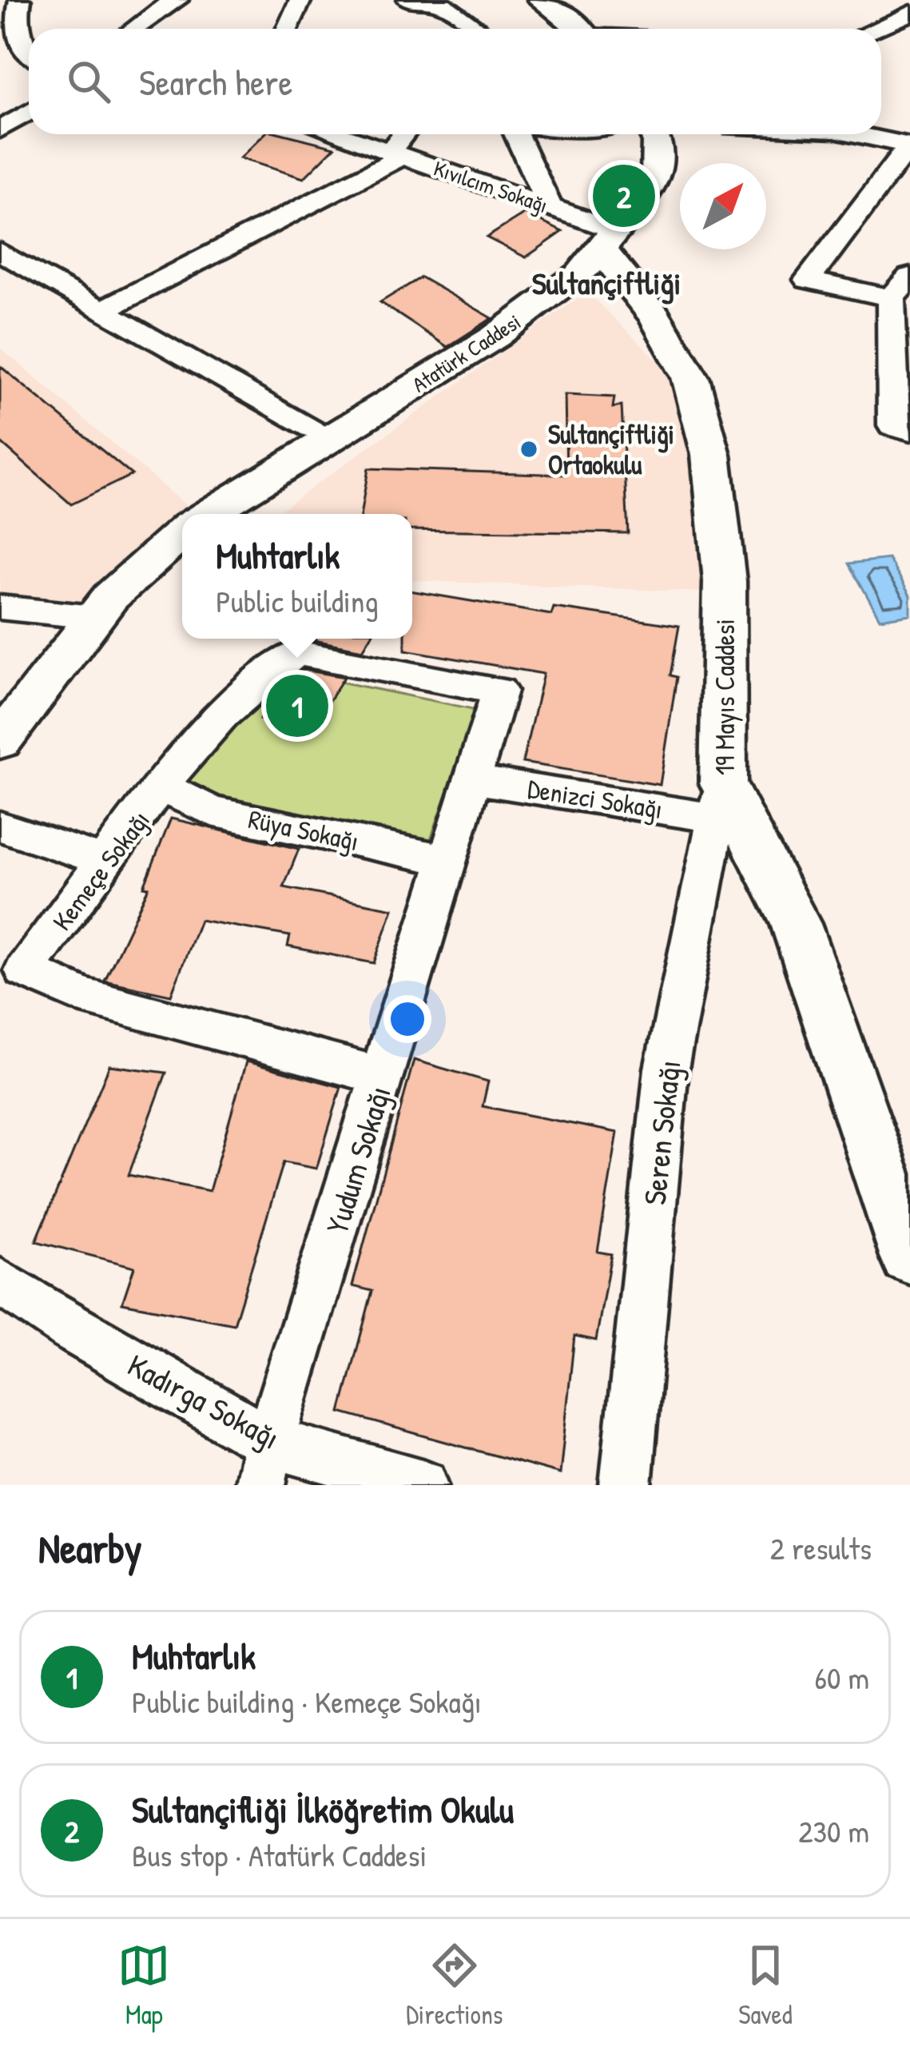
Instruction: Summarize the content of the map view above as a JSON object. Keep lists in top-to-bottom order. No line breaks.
{"streets":{"street":["Kıvılcım Sokağı","Atatürk Caddesi","19 Mayıs Caddesi","Denizci Sokağı","Rüya Sokağı","Kemeçe Sokağı","Seren Sokağı","Yudum Sokağı","Kadırga Sokağı"]},"crossings":[["Kıvılcım Sokağı","Atatürk Caddesi"],["Kıvılcım Sokağı","19 Mayıs Caddesi"],["Atatürk Caddesi","19 Mayıs Caddesi"],["19 Mayıs Caddesi","Denizci Sokağı"],["19 Mayıs Caddesi","Seren Sokağı"],["Denizci Sokağı","Seren Sokağı"],["Denizci Sokağı","Yudum Sokağı"],["Rüya Sokağı","Kemeçe Sokağı"],["Rüya Sokağı","Yudum Sokağı"],["Kemeçe Sokağı","Yudum Sokağı"],["Yudum Sokağı","Kadırga Sokağı"]],"districts":["Sultançiftliği"],"places":["Sultançiftliği Ortaokulu"],"north":"top right","page":{"search":"Search here","pins":["2","1"],"popup":["Muhtarlık","Public building"],"heading":["Nearby","2 results"],"list":[{"mark":"1","name":"Muhtarlık","note":"Public building · Kemeçe Sokağı","value":"60 m"},{"mark":"2","name":"Sultançifliği İlköğretim Okulu","note":"Bus stop · Atatürk Caddesi","value":"230 m"}],"nav":["Map","Directions","Saved"]}}
